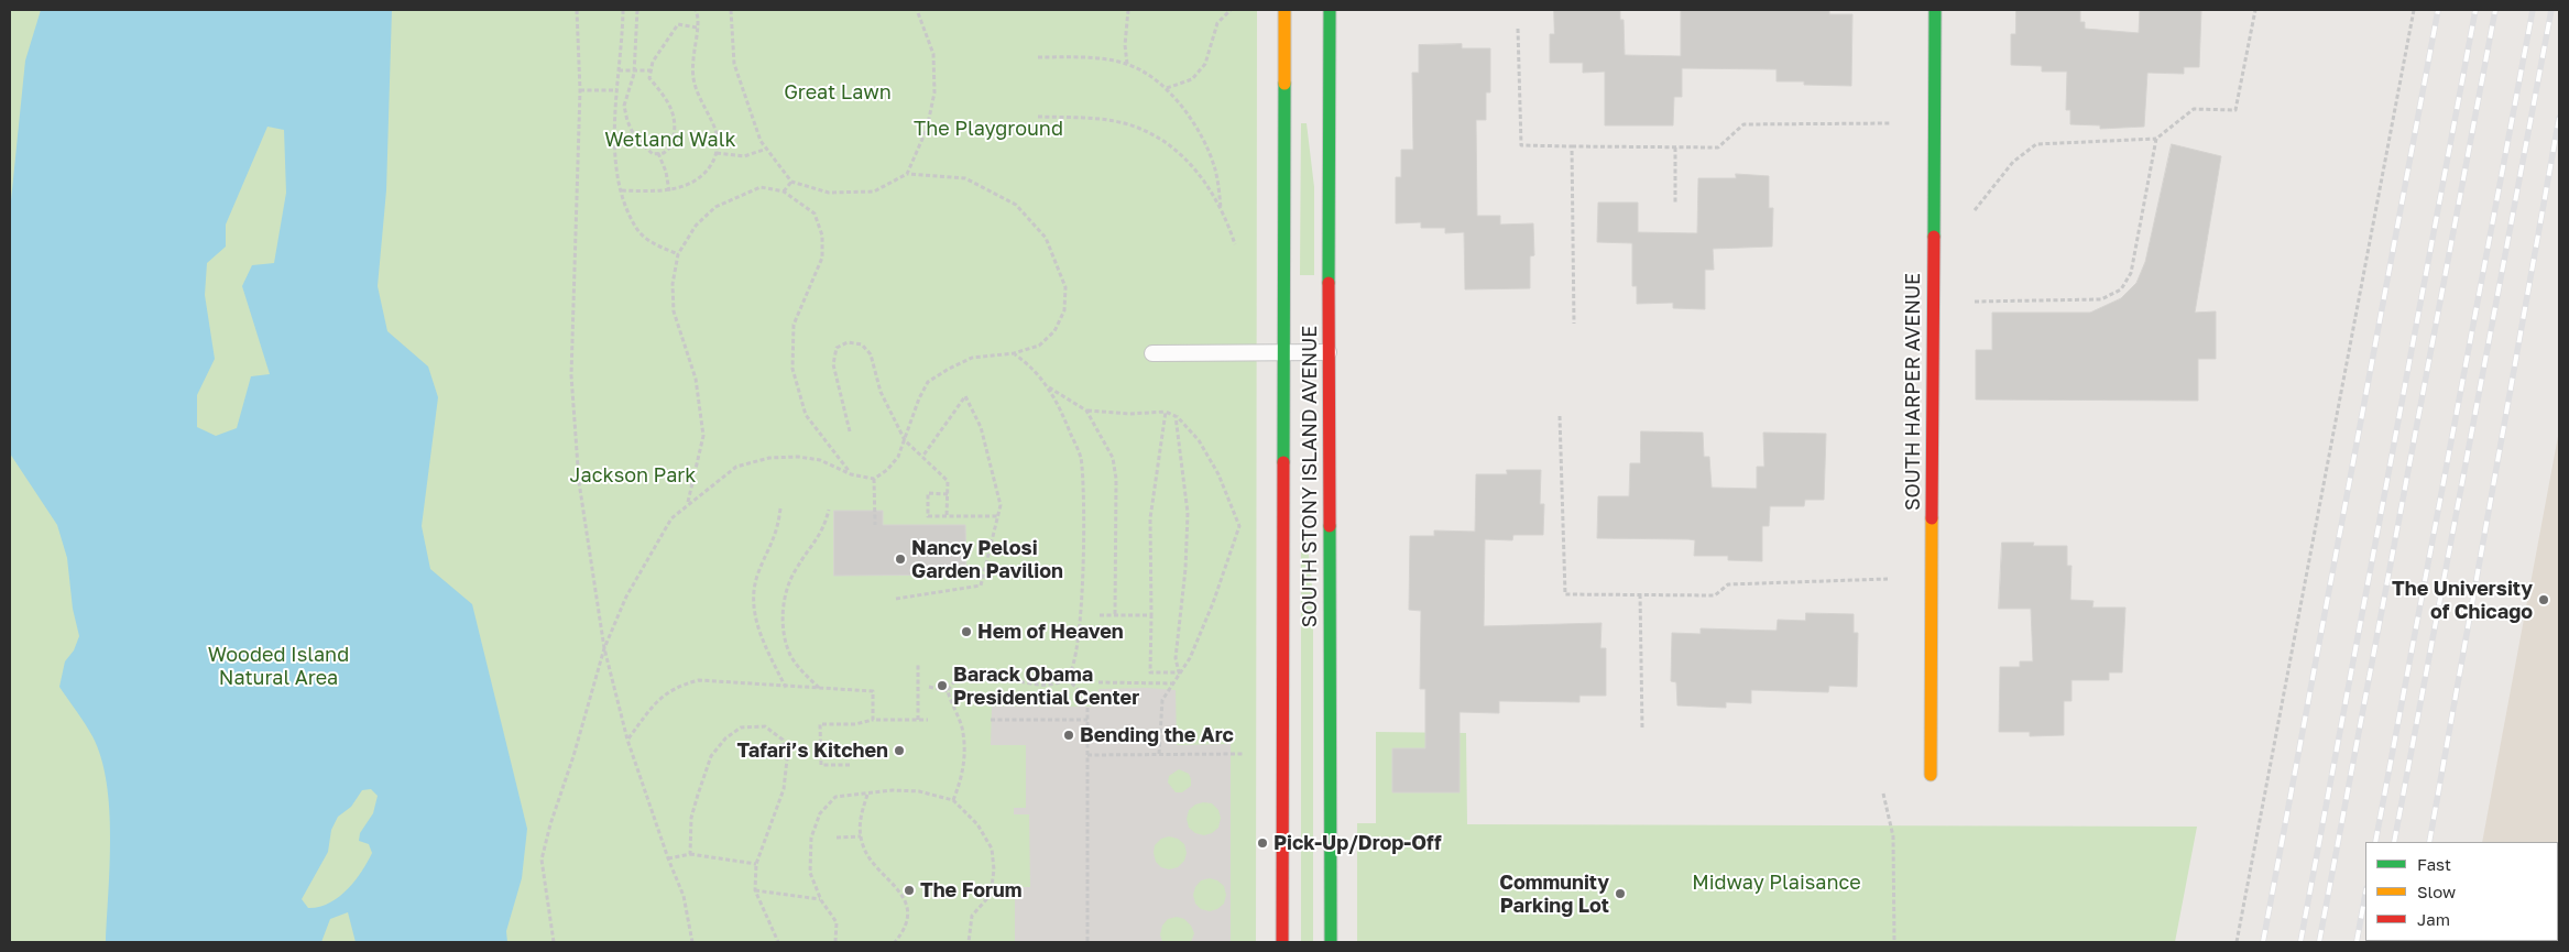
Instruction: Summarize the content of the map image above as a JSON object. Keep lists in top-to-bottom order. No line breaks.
{"streets":{"main road":["SOUTH HARPER AVENUE","SOUTH STONY ISLAND AVENUE"]},"parks":["Great Lawn","The Playground","Wetland Walk","Jackson Park","Wooded Island Natural Area","Midway Plaisance"],"places":["Nancy Pelosi Garden Pavilion","The University of Chicago","Hem of Heaven","Barack Obama Presidential Center","Bending the Arc","Tafari’s Kitchen","Pick-Up/Drop-Off","The Forum","Community Parking Lot"],"legend":["Fast","Slow","Jam"]}
